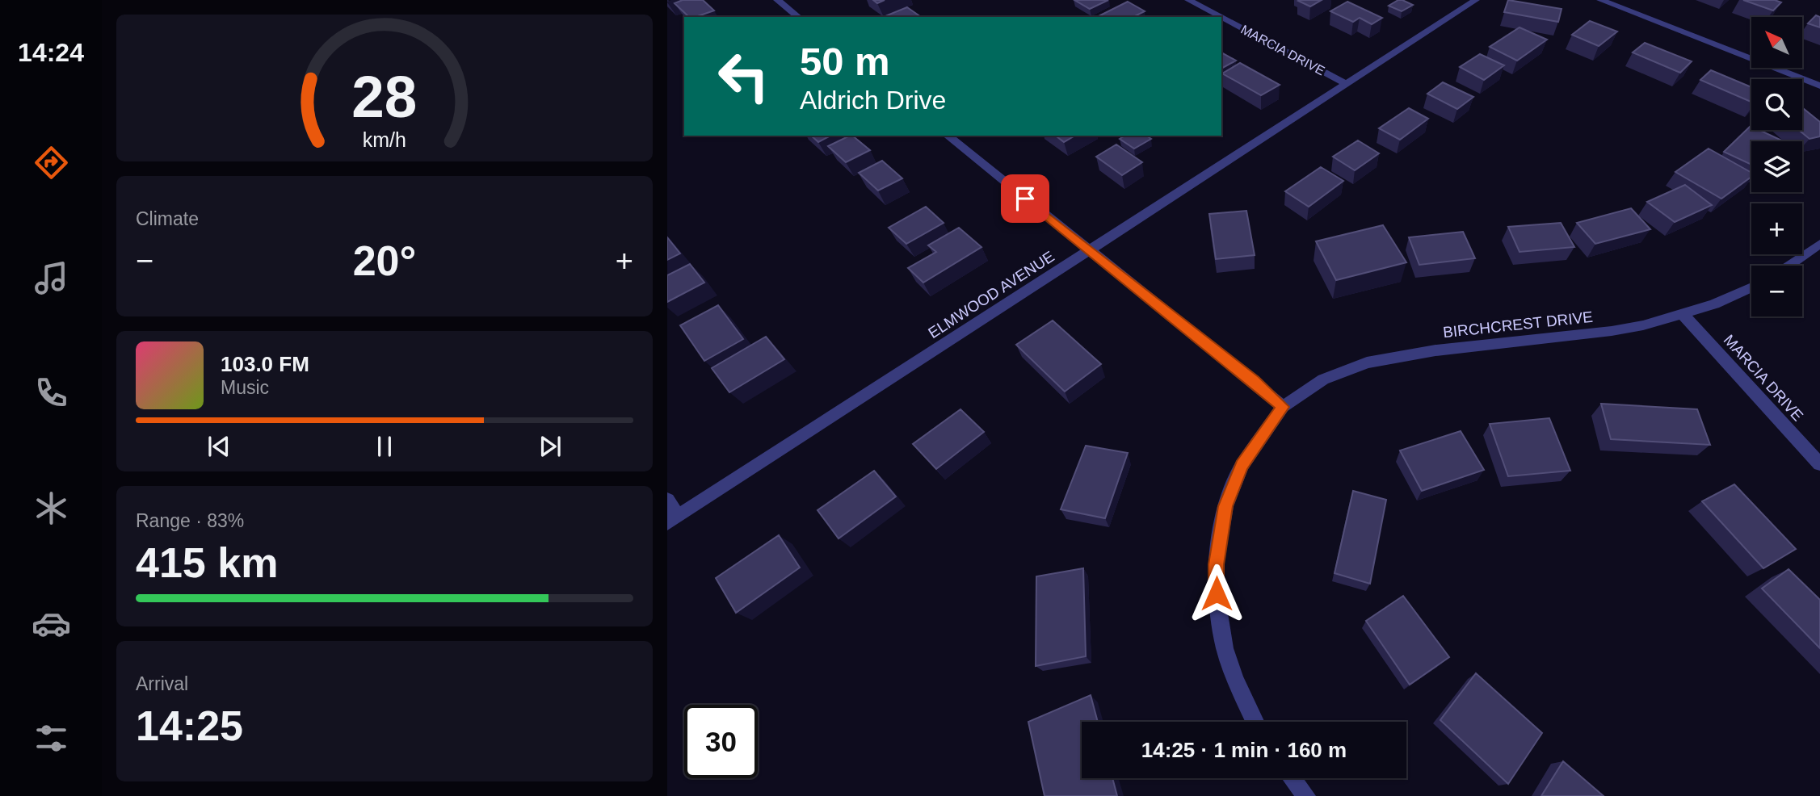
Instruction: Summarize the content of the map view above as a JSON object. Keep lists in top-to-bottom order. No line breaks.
{"streets":{"street":["MARCIA DRIVE","ELMWOOD AVENUE","BIRCHCREST DRIVE"]},"crossings":[["MARCIA DRIVE","ELMWOOD AVENUE"],["MARCIA DRIVE","BIRCHCREST DRIVE"]],"north":"top left","page":{"tabs":"14:24","map_buttons":["+","−"],"turn":["50 m","Aldrich Drive"],"tile":["Climate",["Range · 83%","415 km"],["Arrival","14:25"]],"heat":["−","20°","+"],"song":["103.0 FM","Music"],"limit":"30","trip":"14:25 · 1 min · 160 m","gauge":["28","km/h"]}}
